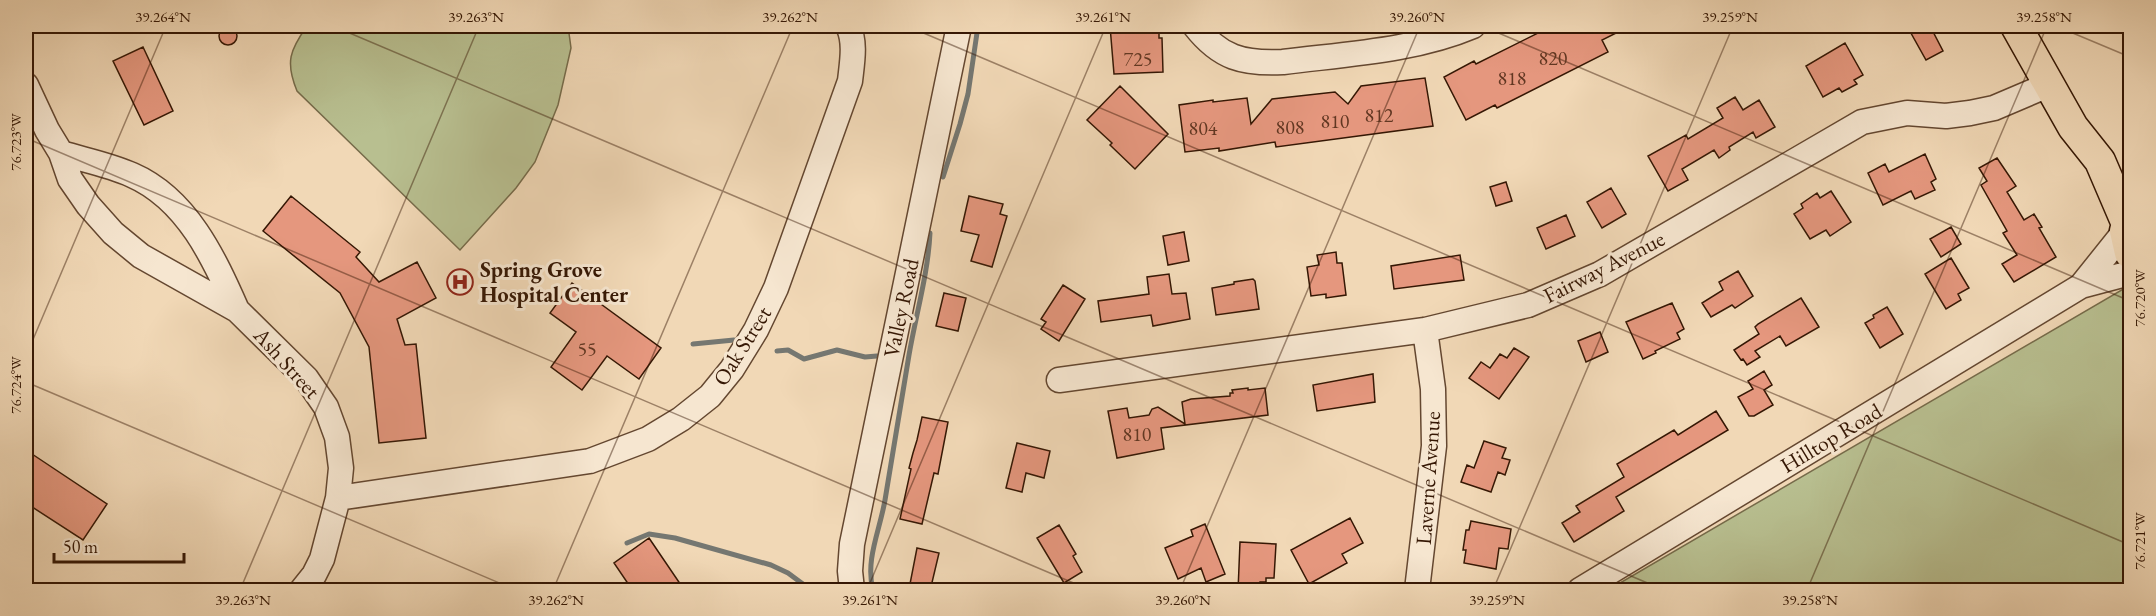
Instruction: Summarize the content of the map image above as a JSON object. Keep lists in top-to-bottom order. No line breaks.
{"streets":{"street":["Fairway Avenue","Valley Road","Oak Street","Ash Street","Hilltop Road","Laverne Avenue"]},"crossings":[["Fairway Avenue","Laverne Avenue"],["Oak Street","Ash Street"]],"places":{"hospital":["Spring Grove Hospital Center"]},"house_numbers":["820","725","818","812","810","808","804","55","810"],"scale_bar":"50 m","coordinates":["39.264°N","39.263°N","39.262°N","39.261°N","39.260°N","39.259°N","39.258°N","76.723°W","76.720°W","76.724°W","76.721°W"]}
